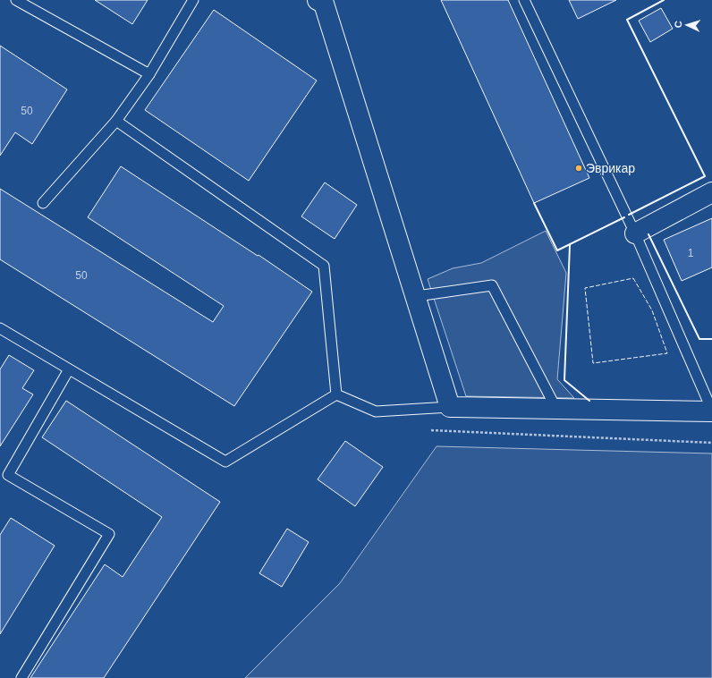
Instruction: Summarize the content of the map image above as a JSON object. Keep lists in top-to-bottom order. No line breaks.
{"places":["Эврикар"],"house_numbers":["50","1","50"],"north":"left"}
